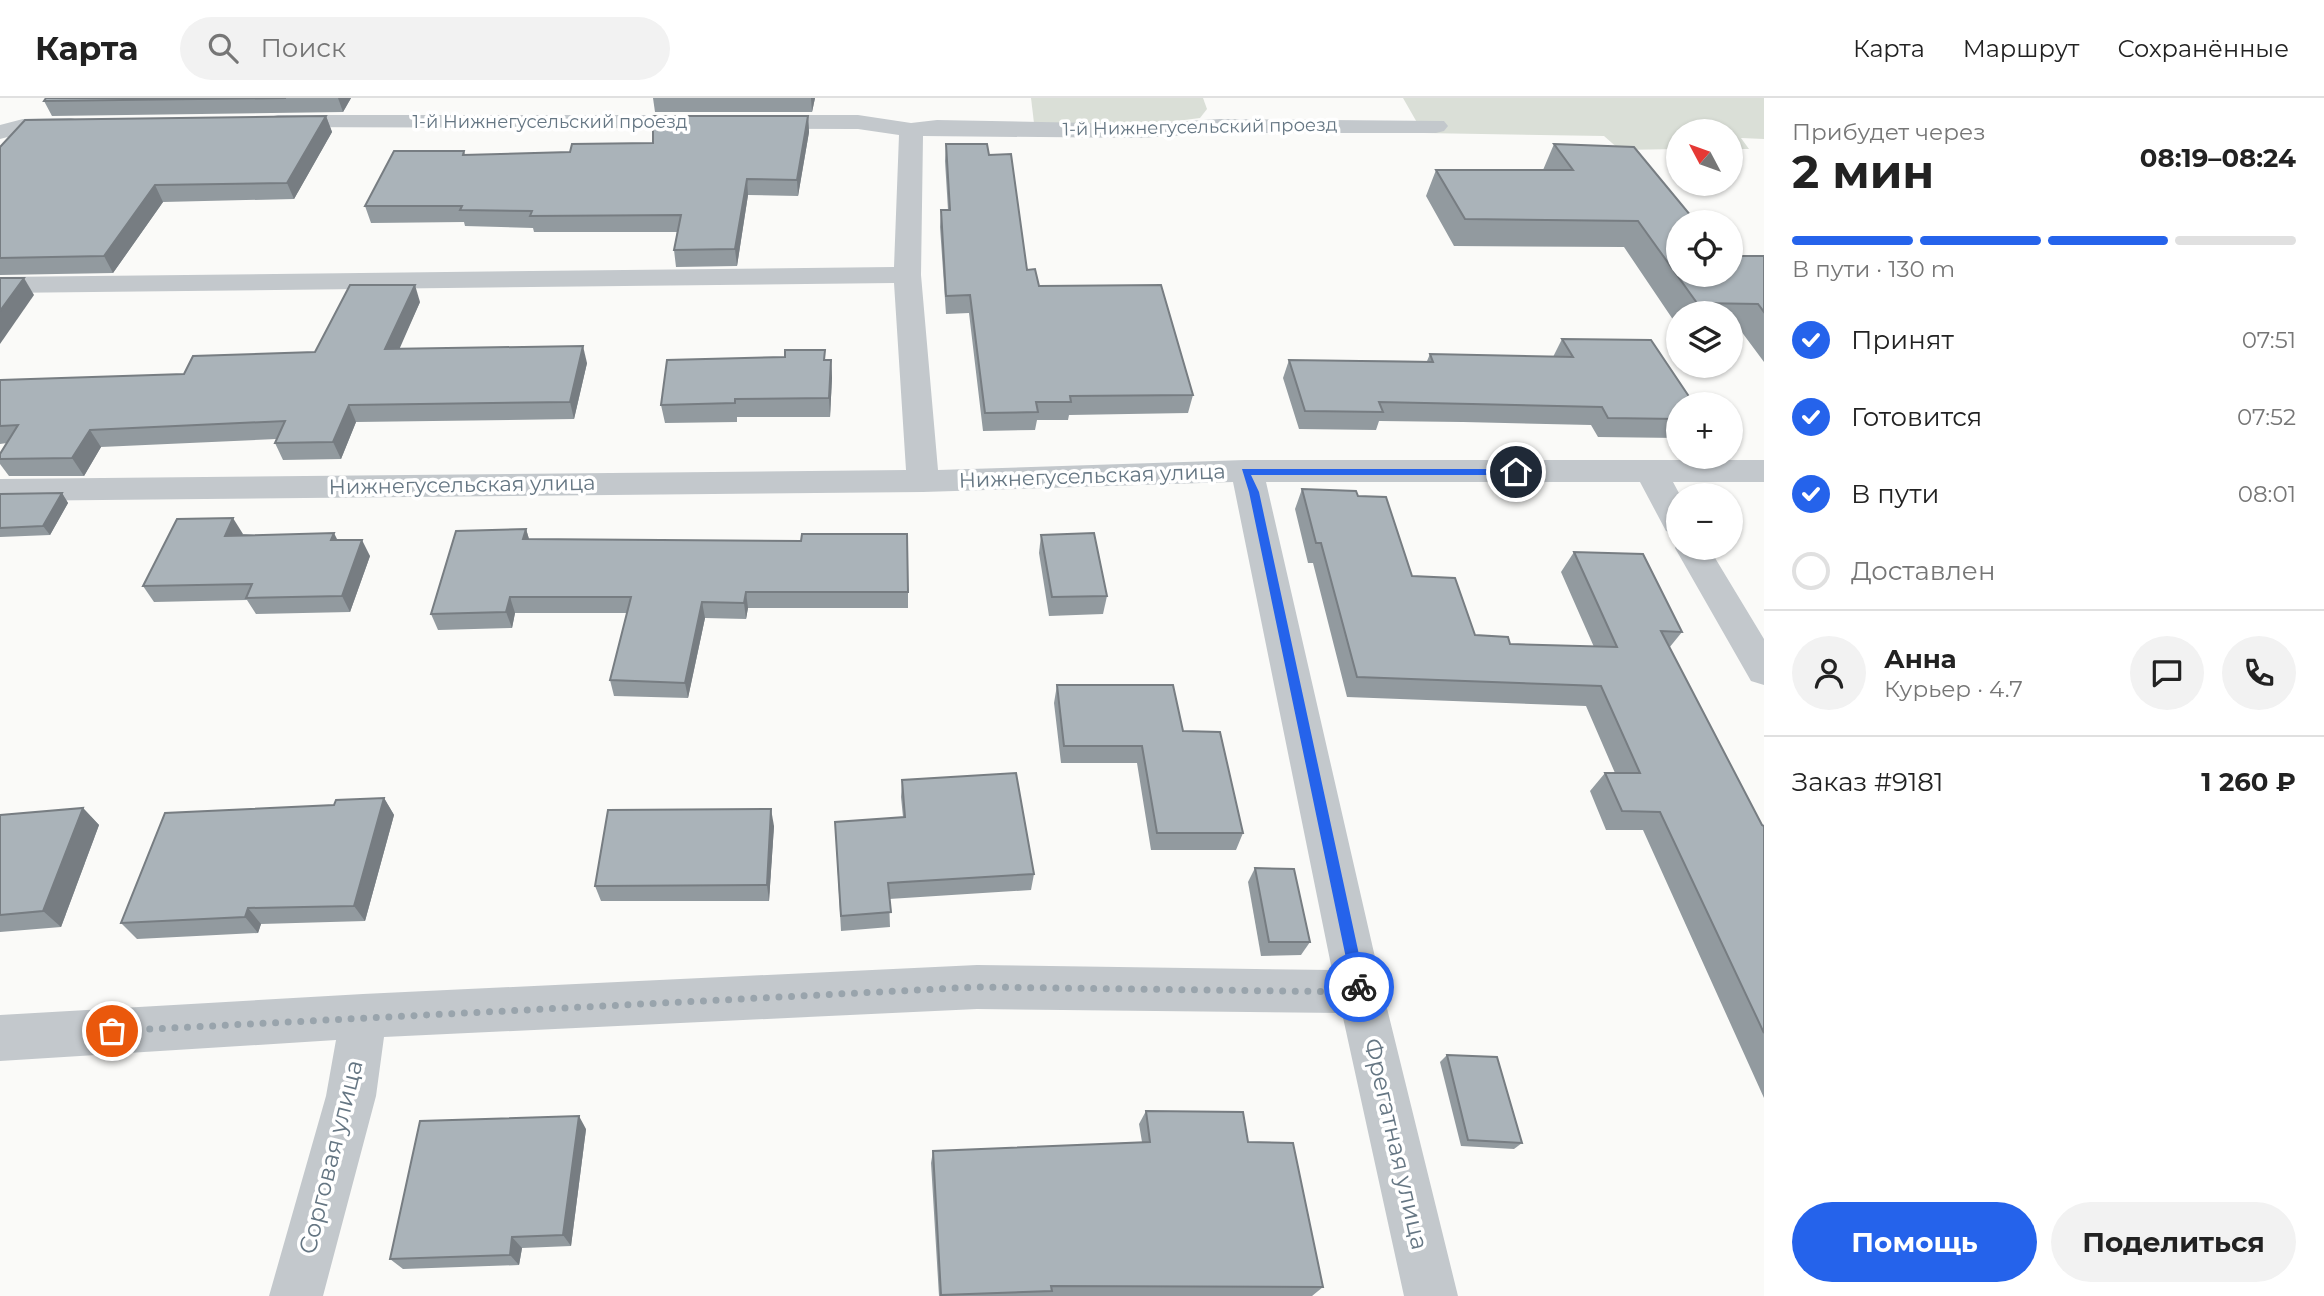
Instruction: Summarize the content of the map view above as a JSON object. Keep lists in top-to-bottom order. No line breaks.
{"streets":{"street":["1-й Нижнегусельский проезд","Нижнегусельская улица","Фрегатная улица","Сорговая улица"]},"crossings":[["Нижнегусельская улица","Фрегатная улица"]],"north":"top left","page":{"header":"Карта","search":"Поиск","nav":["Карта","Маршрут","Сохранённые"],"heading":["2 мин","Прибудет через","08:19–08:24"],"panel":["Анна","Курьер · 4.7","Заказ #9181","1 260 ₽"],"map_buttons":["+","−"],"bar":"В пути · 130 m","list":[["Принят","07:51"],["Готовится","07:52"],["В пути","08:01"],"Доставлен"],"buttons":["Помощь","Поделиться"]}}
